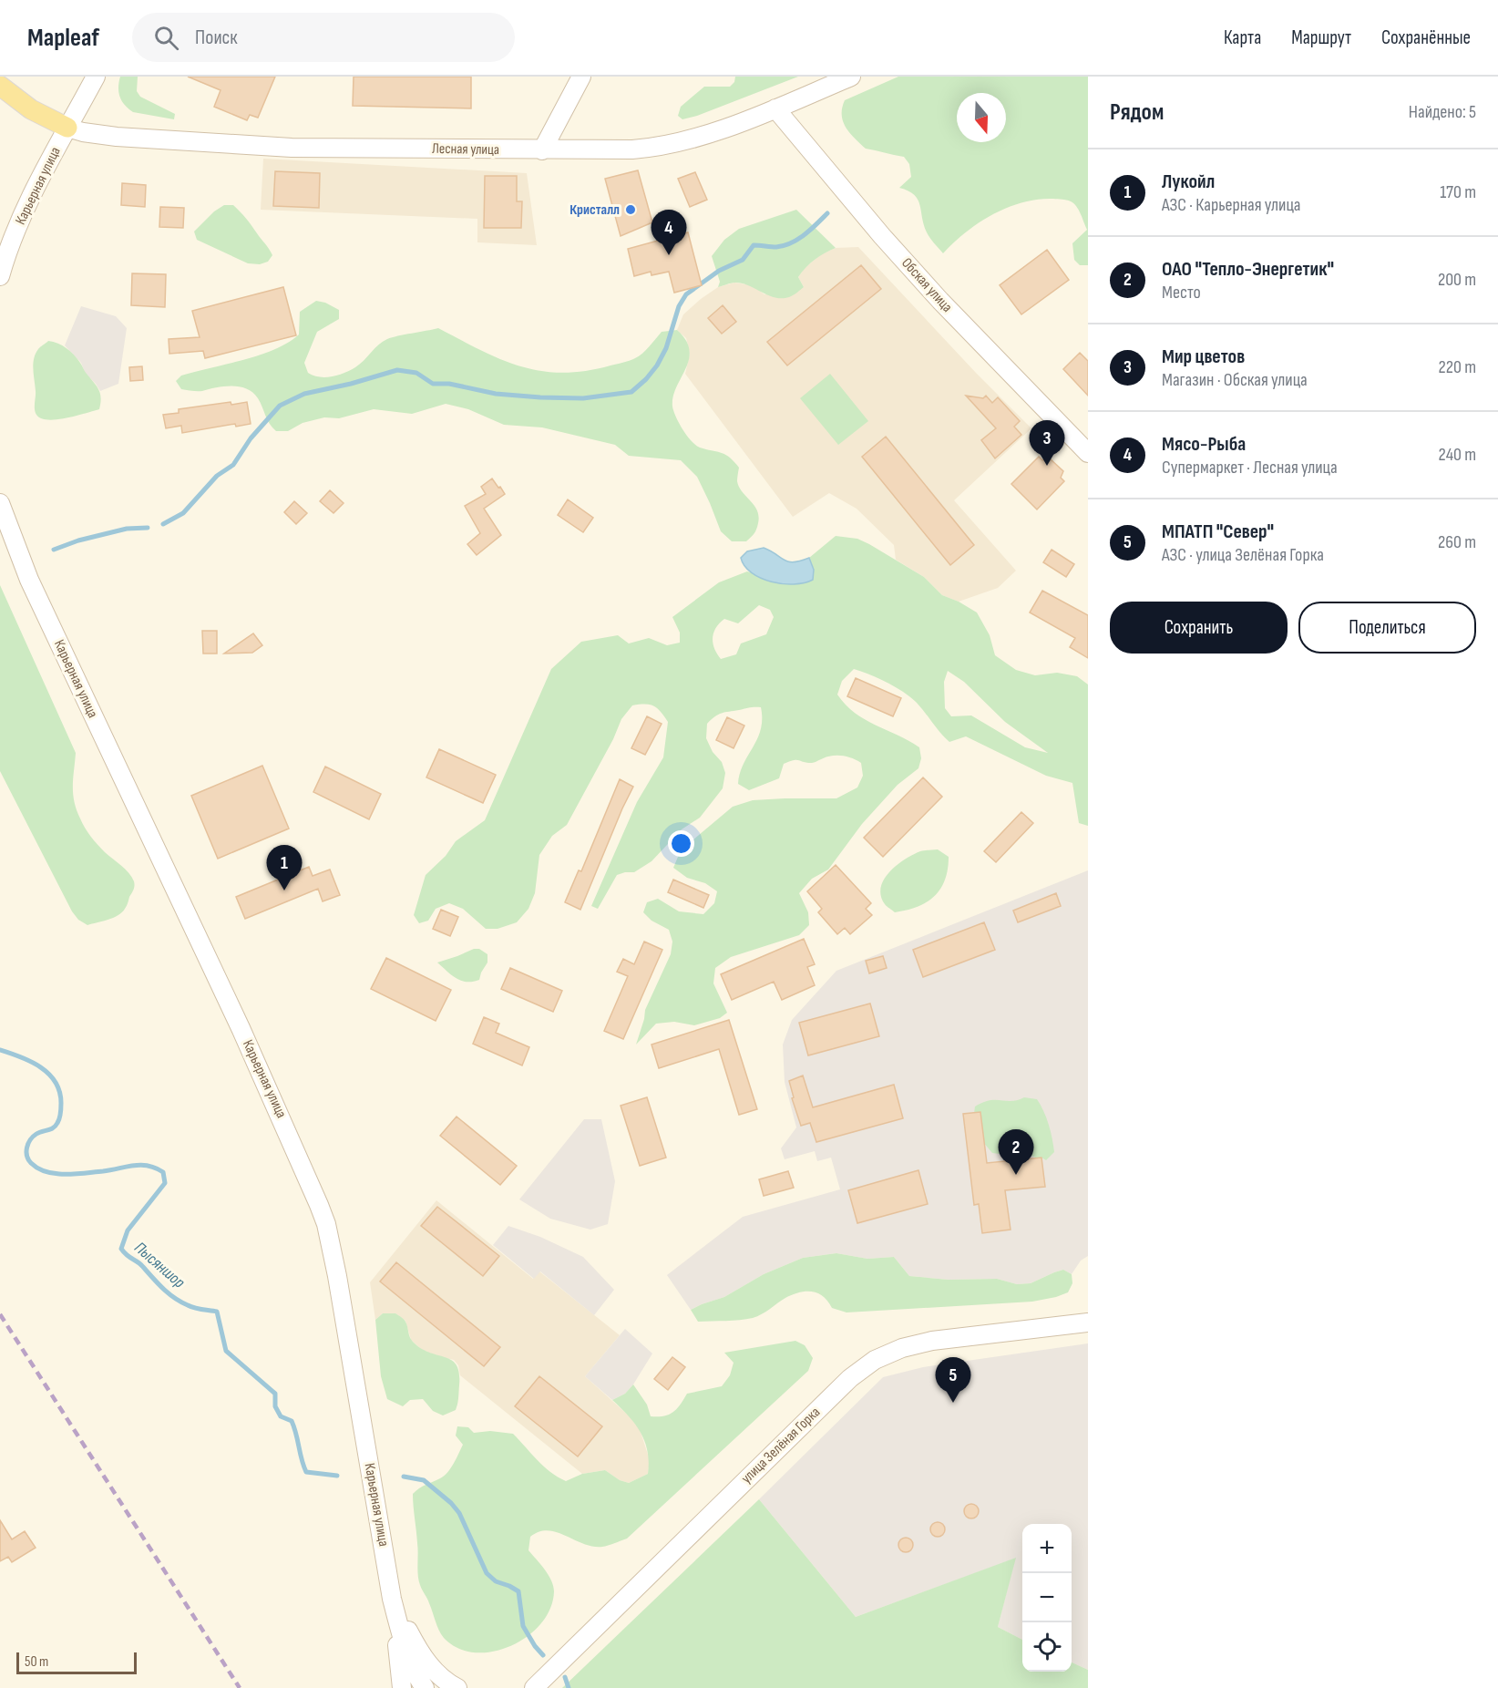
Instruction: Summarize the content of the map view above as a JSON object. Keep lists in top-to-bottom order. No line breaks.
{"streets":{"street":["Лесная улица","Карьерная улица","Обская улица","улица Зелёная Горка"]},"crossings":[["Лесная улица","Карьерная улица"],["Лесная улица","Обская улица"]],"water":["Пысяншор"],"places":["Кристалл"],"scale_bar":"50 m","north":"bottom","page":{"header":"Mapleaf","search":"Поиск","nav":["Карта","Маршрут","Сохранённые"],"heading":["Рядом","Найдено: 5"],"list":[{"mark":"1","name":"Лукойл","note":"АЗС · Карьерная улица","value":"170 m"},{"mark":"2","name":"ОАО \"Тепло-Энергетик\"","note":"Место","value":"200 m"},{"mark":"3","name":"Мир цветов","note":"Магазин · Обская улица","value":"220 m"},{"mark":"4","name":"Мясо-Рыба","note":"Супермаркет · Лесная улица","value":"240 m"},{"mark":"5","name":"МПАТП \"Север\"","note":"АЗС · улица Зелёная Горка","value":"260 m"}],"pins":["4","3","1","2","5"],"buttons":["Сохранить","Поделиться"],"map_buttons":["+","−"],"scale":"50 m"}}
